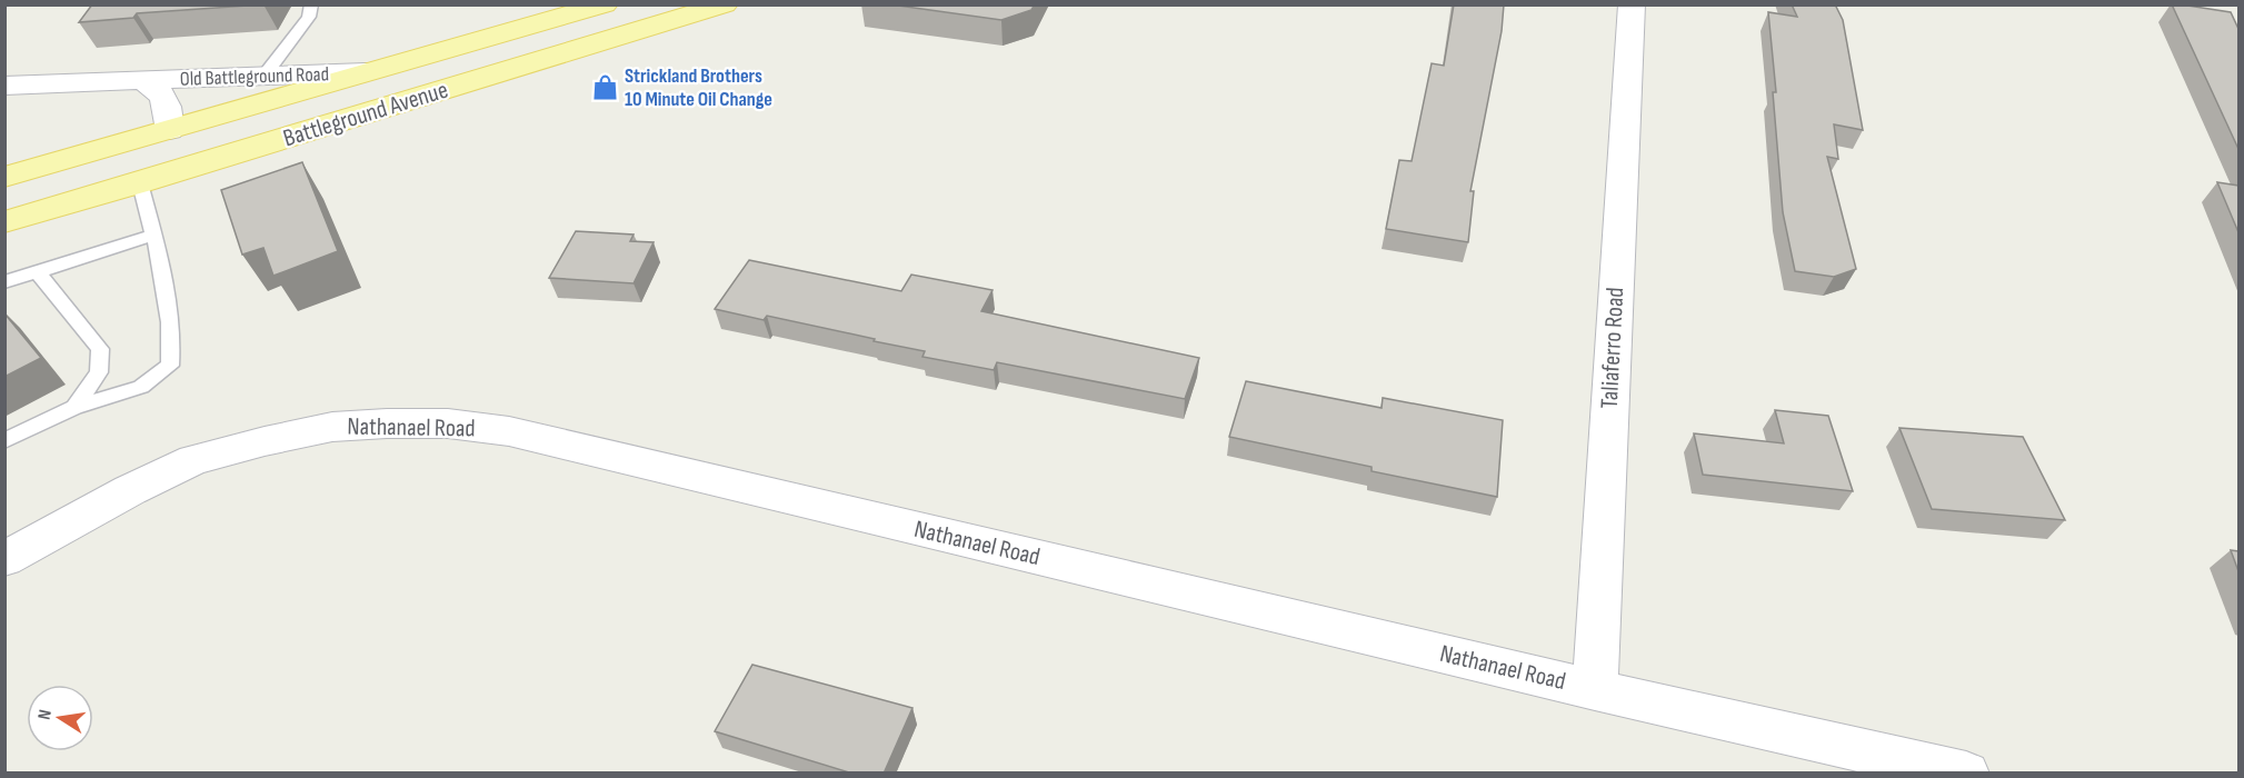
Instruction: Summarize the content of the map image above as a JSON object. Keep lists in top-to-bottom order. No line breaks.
{"streets":{"main road":["Battleground Avenue"],"street":["Old Battleground Road","Taliaferro Road","Nathanael Road"]},"crossings":[["Old Battleground Road","Battleground Avenue"],["Taliaferro Road","Nathanael Road"]],"places":{"shop":["Strickland Brothers 10 Minute Oil Change"]},"north":"left"}
